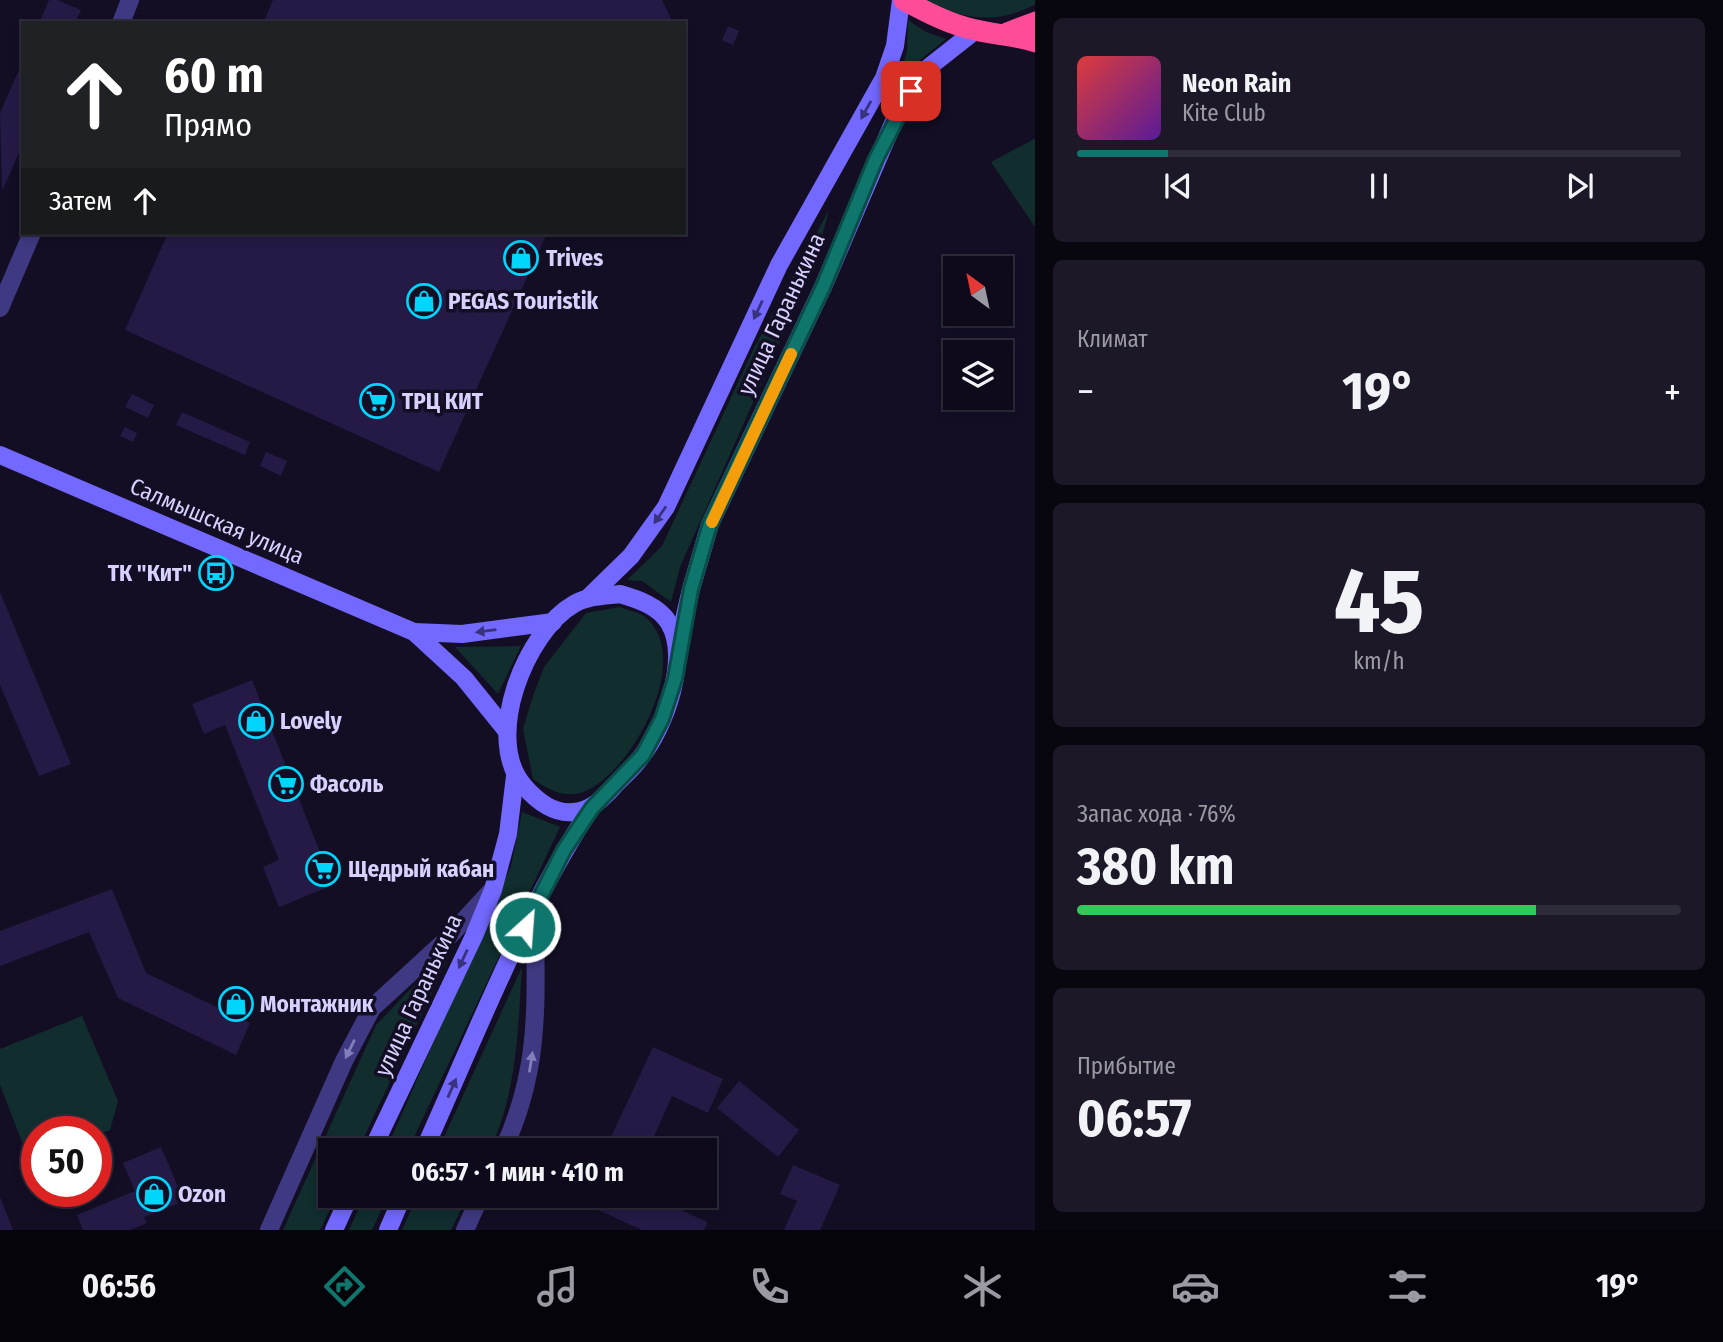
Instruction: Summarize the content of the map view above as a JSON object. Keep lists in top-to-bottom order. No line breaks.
{"streets":{"main road":["улица Гаранькина","Салмышская улица"]},"crossings":[["улица Гаранькина","Салмышская улица"]],"places":{"shop":["Trives","PEGAS Touristik","Lovely","Монтажник","Ozon"],"supermarket":["ТРЦ КИТ","Фасоль","Щедрый кабан"],"bus stop":["ТК \"Кит\""]},"north":"top left","page":{"turn":["60 m","Прямо"],"song":["Neon Rain","Kite Club"],"then":"Затем","tile":["Климат",["45","km/h"],["Запас хода · 76%","380 km"],["Прибытие","06:57"]],"heat":["−","19°","+"],"limit":"50","trip":"06:57 · 1 мин · 410 m","tabs":["06:56","19°"]}}
